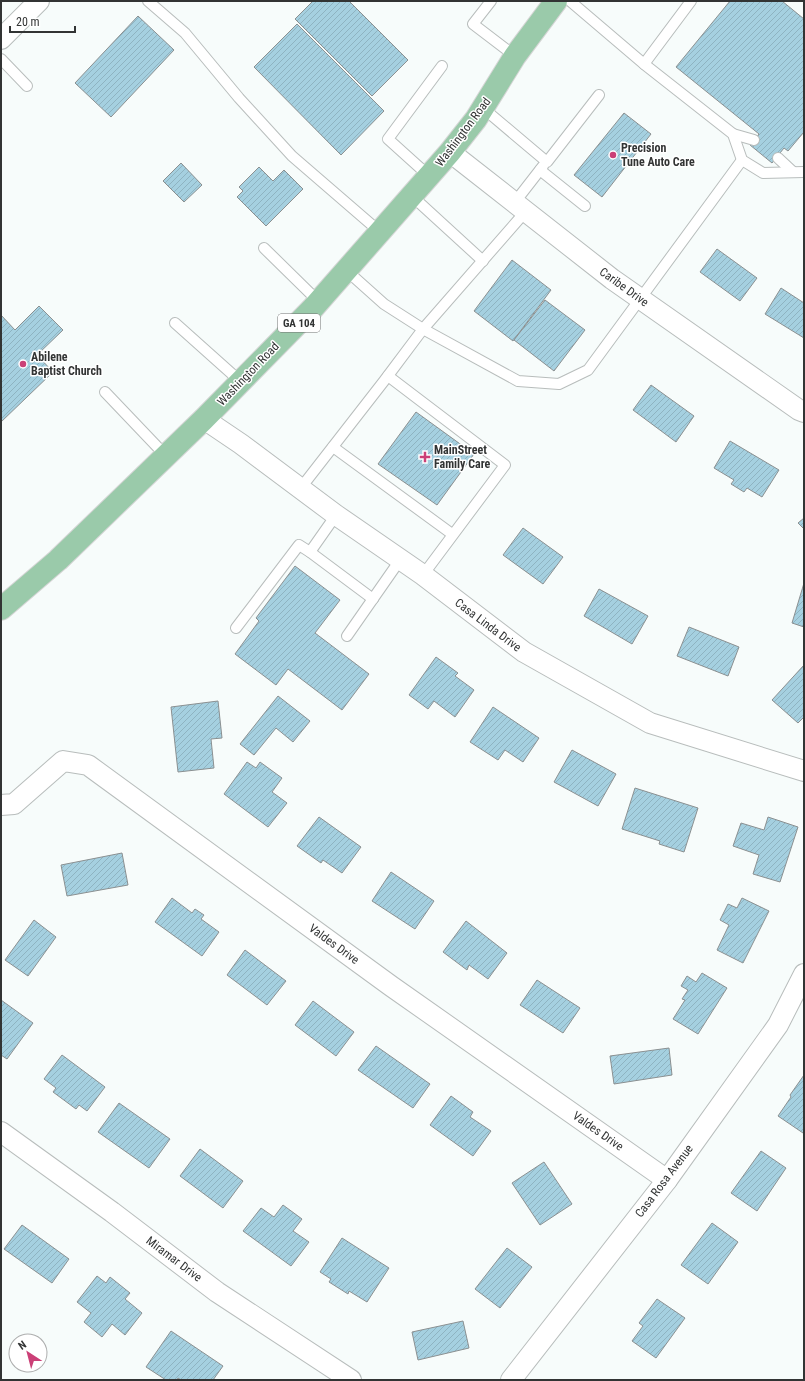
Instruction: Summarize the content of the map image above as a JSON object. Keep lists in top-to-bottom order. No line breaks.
{"streets":{"main road":["Washington Road","GA 104"],"street":["Caribe Drive","Casa Linda Drive","Valdes Drive","Casa Rosa Avenue","Miramar Drive"]},"crossings":[["Washington Road","Caribe Drive"],["Washington Road","Casa Linda Drive"],["Valdes Drive","Casa Rosa Avenue"]],"places":{"other":["Precision Tune Auto Care","Abilene Baptist Church"],"health":["MainStreet Family Care"]},"scale_bar":"20 m","north":"top left"}
